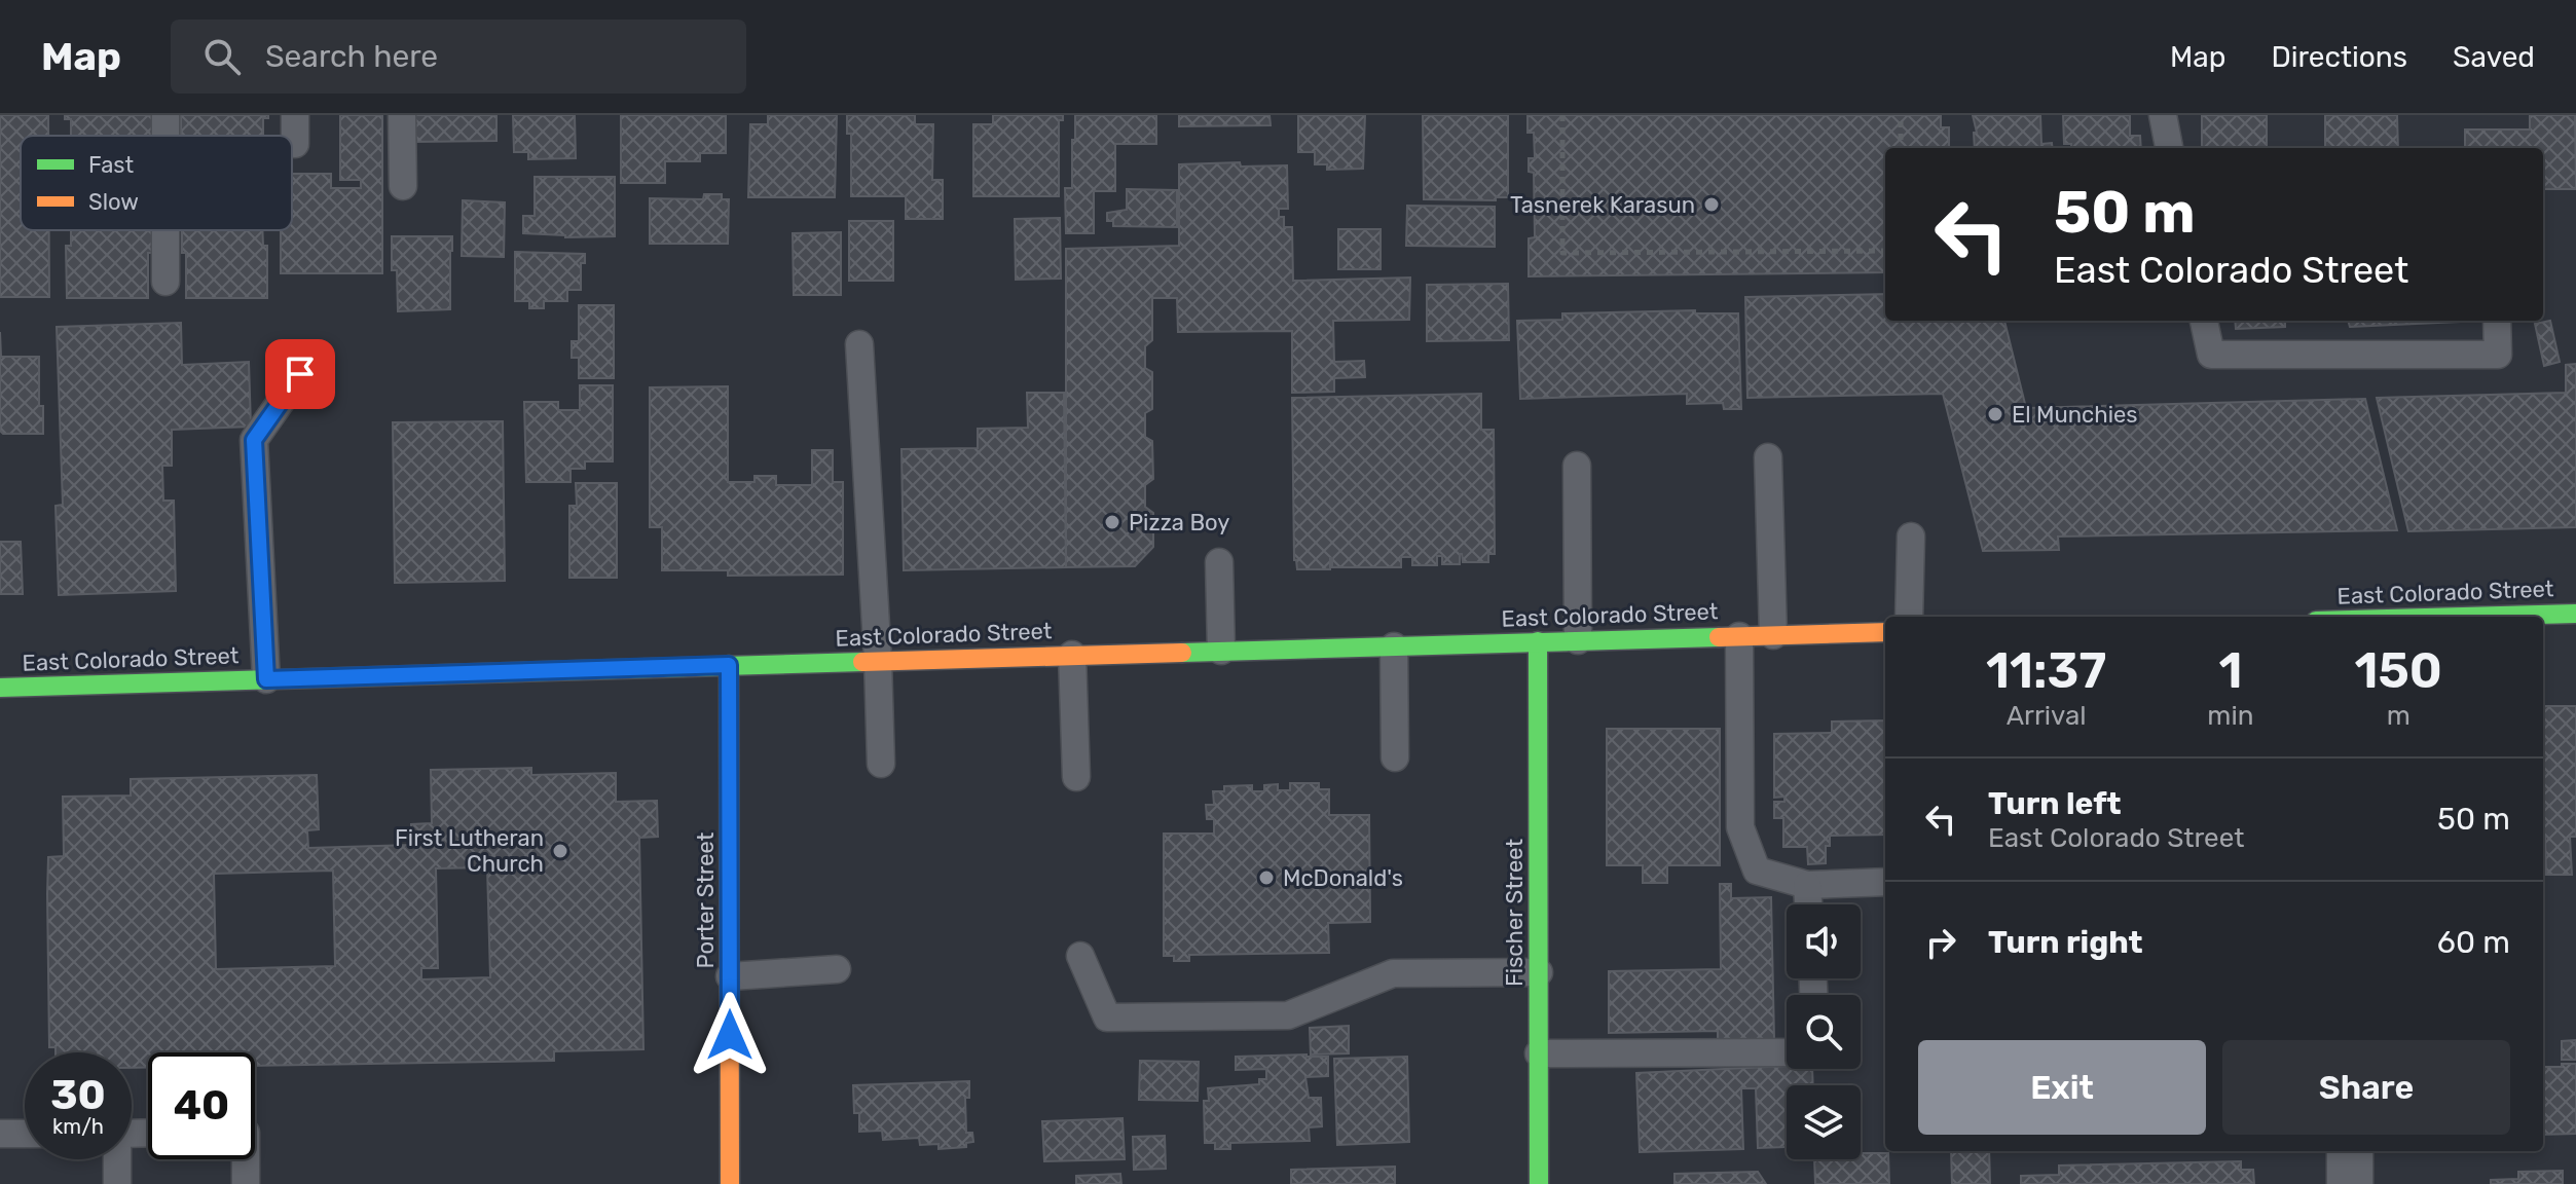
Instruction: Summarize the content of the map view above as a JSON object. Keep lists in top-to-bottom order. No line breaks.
{"streets":{"main road":["East Colorado Street","Porter Street","Fischer Street"]},"crossings":[["East Colorado Street","Porter Street"],["East Colorado Street","Fischer Street"]],"places":["Tasnerek Karasun","El Munchies","Pizza Boy","First Lutheran Church","McDonald's"],"legend":["Fast","Slow"],"page":{"header":"Map","search":"Search here","nav":["Map","Directions","Saved"],"turn":["50 m","East Colorado Street"],"eta":["11:37","Arrival","1","min","150","m"],"list":[{"name":"Turn left","note":"East Colorado Street","value":"50 m"},{"name":"Turn right","value":"60 m"}],"buttons":["Exit","Share"],"speed":"30 km/h","limit":"40"}}
